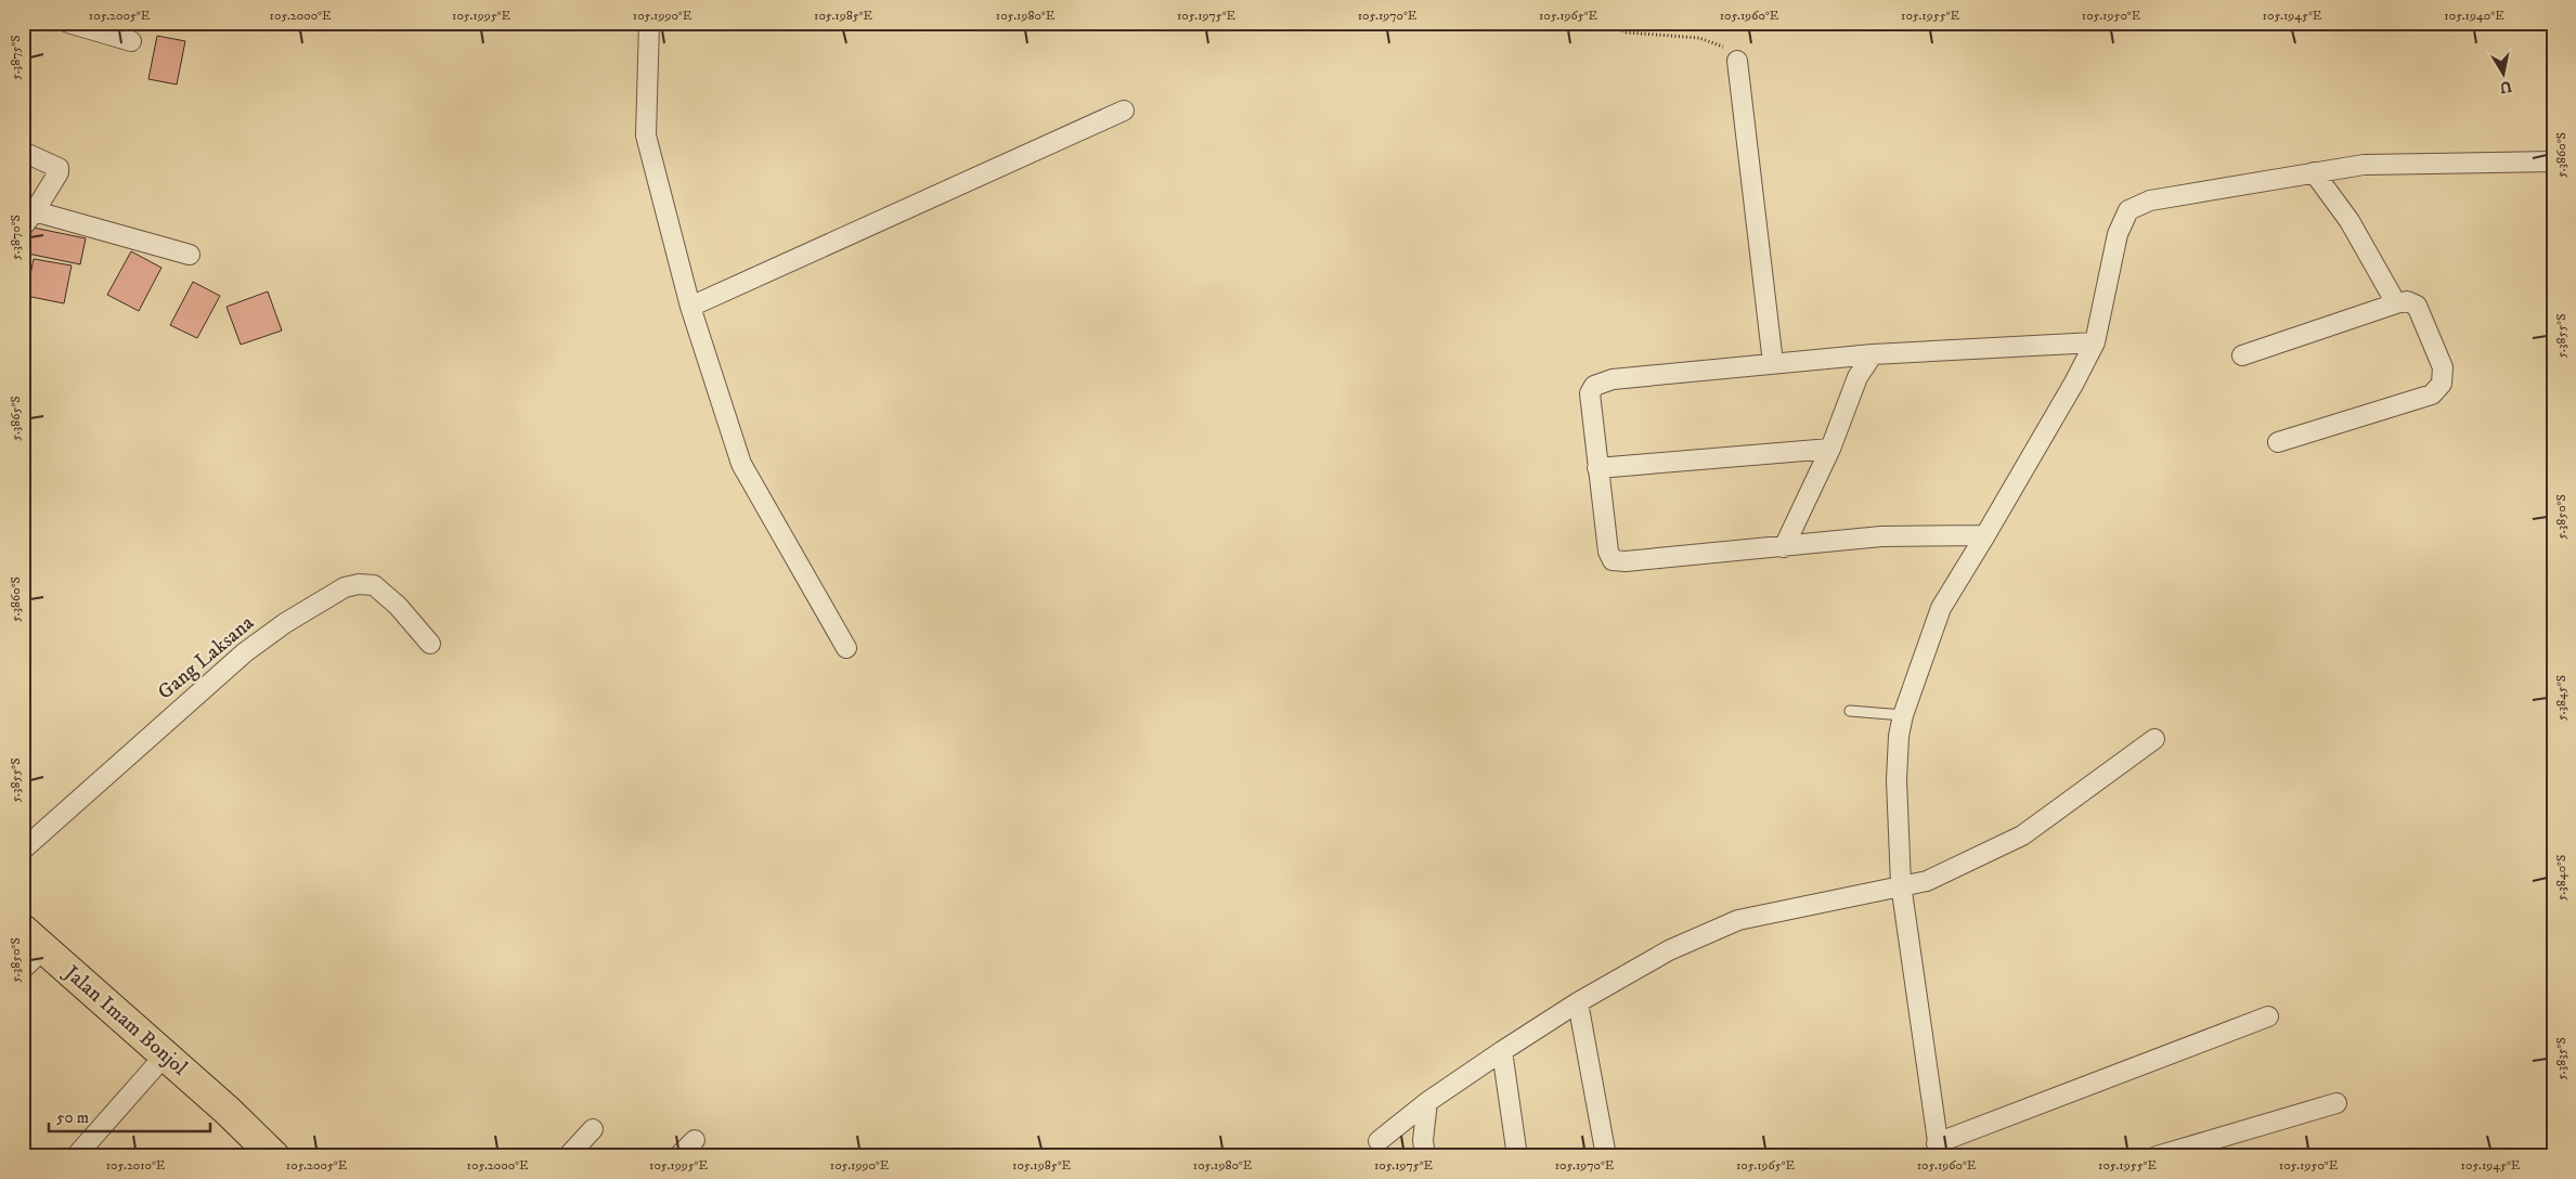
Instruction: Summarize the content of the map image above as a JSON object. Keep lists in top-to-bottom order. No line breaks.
{"streets":{"highway":["Jalan Imam Bonjol"],"street":["Gang Laksana"]},"scale_bar":"50 m","north":"bottom","coordinates":["105.2005°E","105.2000°E","105.1995°E","105.1990°E","105.1985°E","105.1980°E","105.1975°E","105.1970°E","105.1965°E","105.1960°E","105.1955°E","105.1950°E","105.1945°E","105.1940°E","5.3875°S","5.3860°S","5.3870°S","5.3855°S","5.3865°S","5.3850°S","5.3845°S","5.3840°S","5.3835°S","105.2010°E"]}
